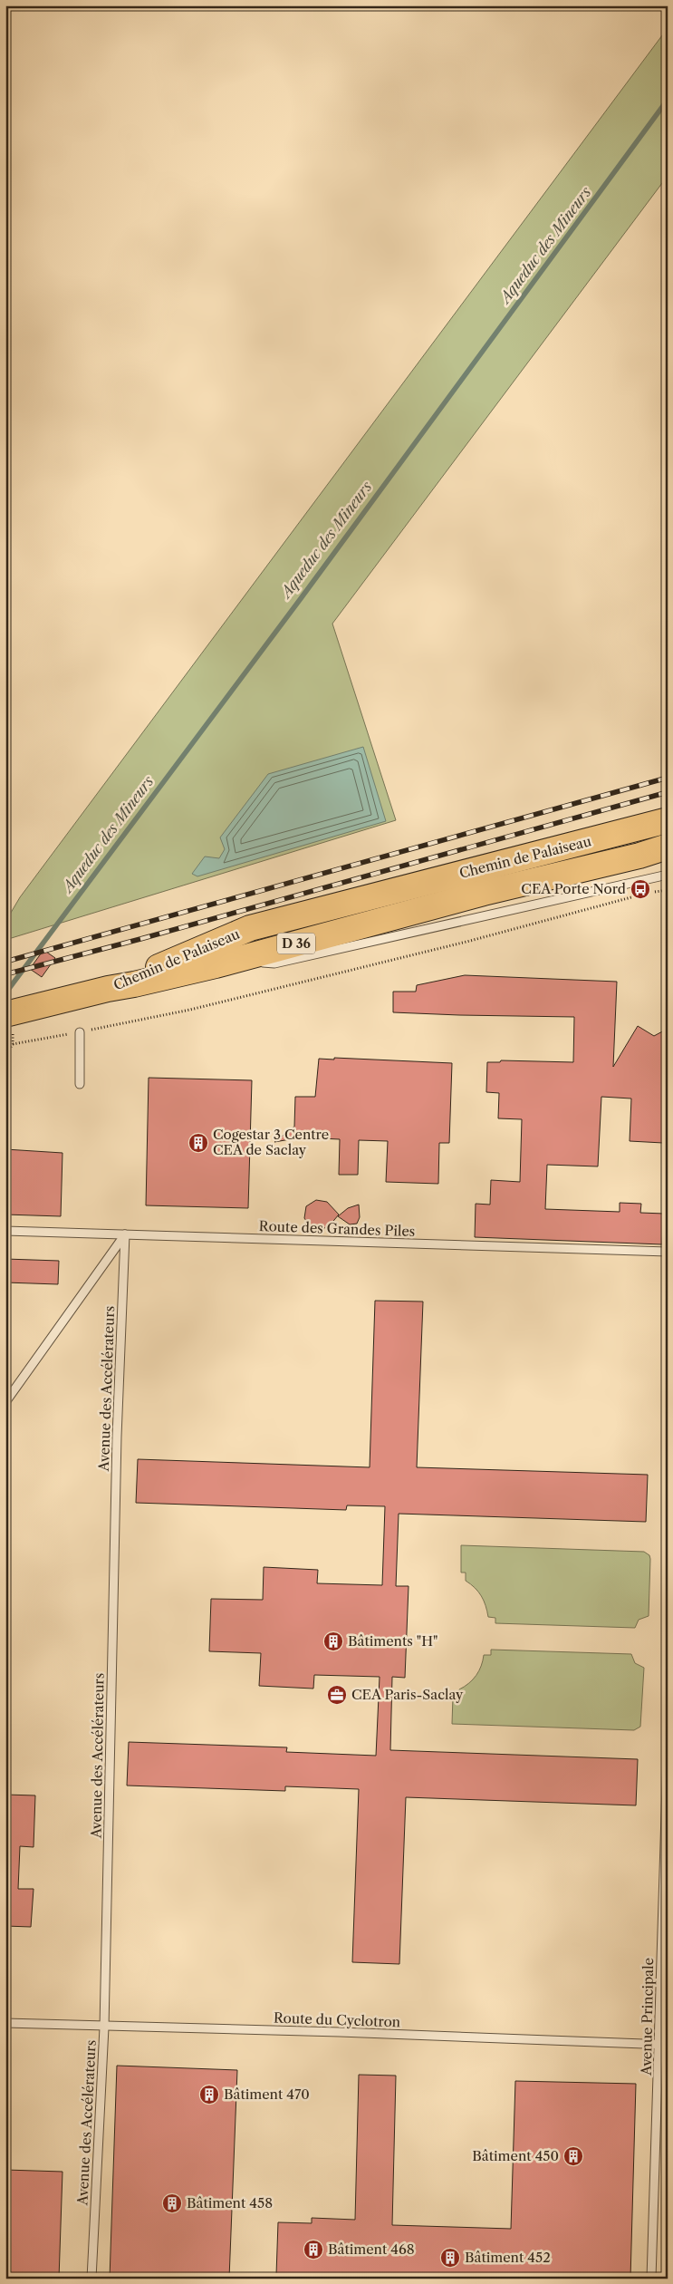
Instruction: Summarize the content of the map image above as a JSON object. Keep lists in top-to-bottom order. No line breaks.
{"streets":{"main road":["Chemin de Palaiseau","D 36"],"lane":["Route des Grandes Piles","Avenue des Accélérateurs","Avenue Principale","Route du Cyclotron"]},"crossings":[["Chemin de Palaiseau","D 36"],["Route des Grandes Piles","Avenue des Accélérateurs"],["Avenue des Accélérateurs","Route du Cyclotron"],["Avenue Principale","Route du Cyclotron"]],"water":["Aqueduc des Mineurs"],"places":{"bus stop":["CEA Porte Nord"],"building":["Cogestar 3 Centre CEA de Saclay","Bâtiments \"H\"","Bâtiment 470","Bâtiment 450","Bâtiment 458","Bâtiment 468","Bâtiment 452"],"office":["CEA Paris-Saclay"]}}
